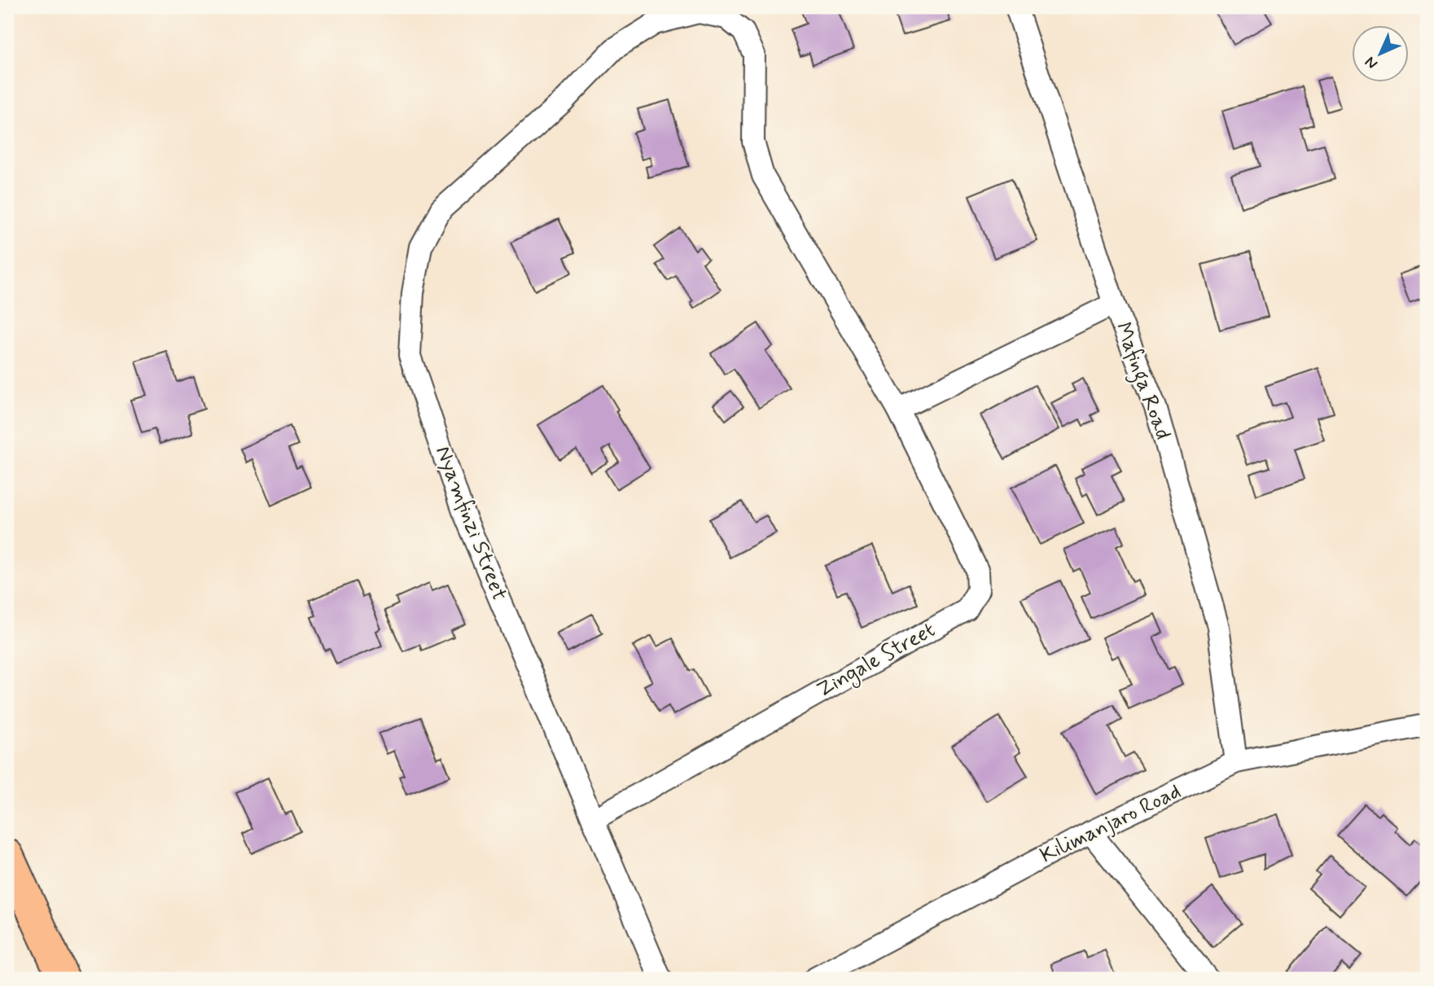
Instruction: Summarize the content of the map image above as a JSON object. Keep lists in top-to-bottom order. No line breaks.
{"streets":{"street":["Mafinga Road","Nyamfinzi Street","Zingale Street","Kilimanjaro Road"]},"crossings":[["Mafinga Road","Kilimanjaro Road"],["Nyamfinzi Street","Zingale Street"]],"north":"bottom left"}
